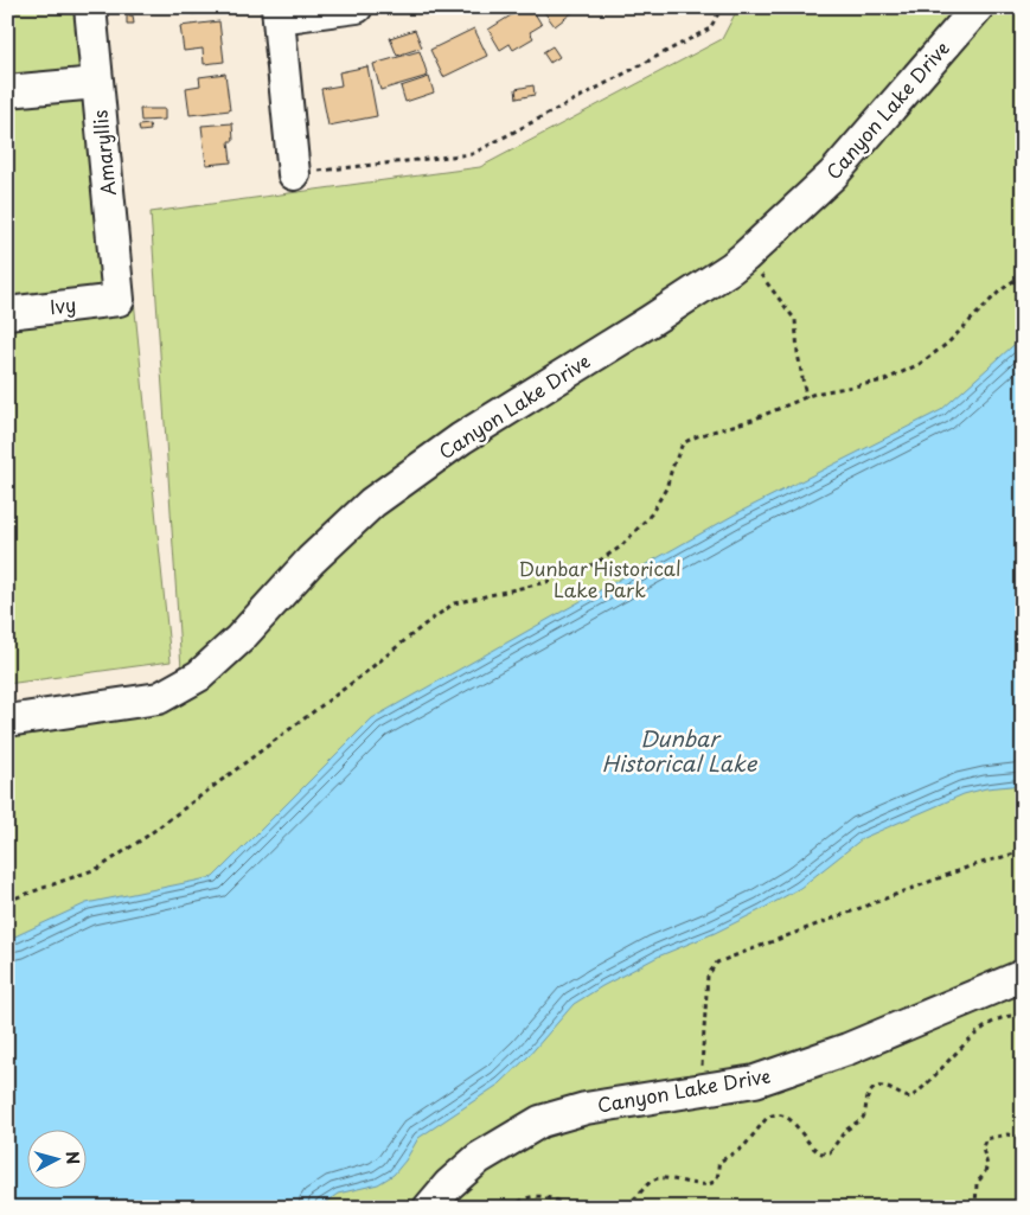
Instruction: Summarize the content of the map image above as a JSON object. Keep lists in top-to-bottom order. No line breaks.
{"streets":{"street":["Canyon Lake Drive","Amaryllis","Ivy"]},"crossings":[["Amaryllis","Ivy"]],"water":["Dunbar Historical Lake"],"parks":["Dunbar Historical Lake Park"],"north":"right"}
